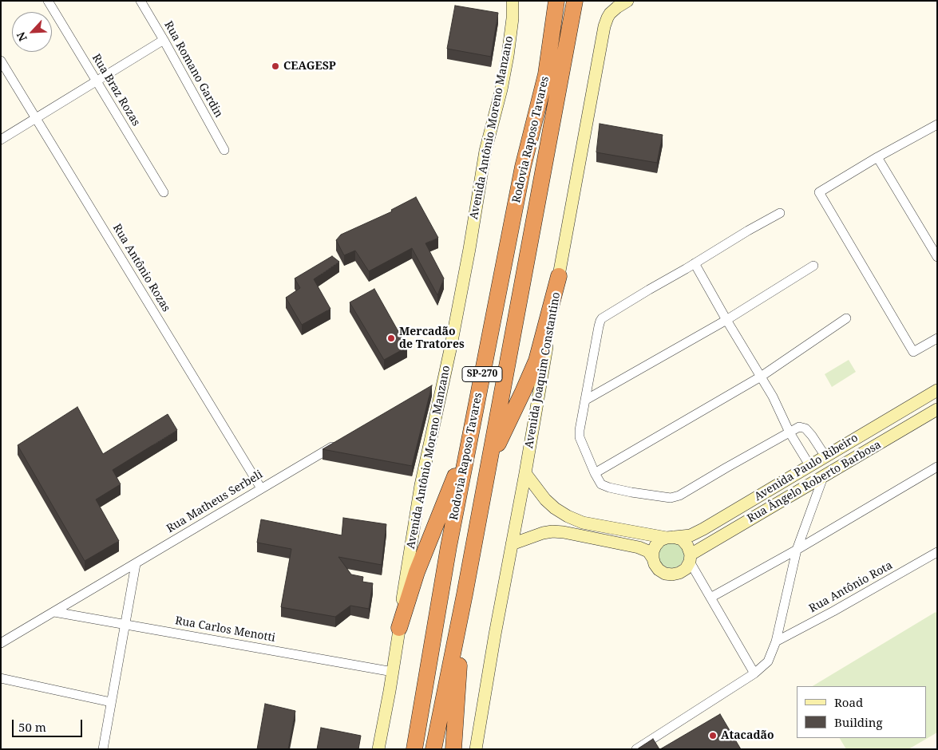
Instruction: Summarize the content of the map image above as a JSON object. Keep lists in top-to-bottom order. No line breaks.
{"streets":{"highway":["Rodovia Raposo Tavares","SP-270"],"street":["Rua Romano Gardin","Rua Braz Rozas","Avenida Antônio Moreno Manzano","Rua Antônio Rozas","Avenida Joaquim Constantino","Avenida Paulo Ribeiro","Rua Ângelo Roberto Barbosa","Rua Matheus Serbeli","Rua Antônio Rota","Rua Carlos Menotti"]},"crossings":[["Avenida Antônio Moreno Manzano","Rua Carlos Menotti"],["Rua Antônio Rozas","Rua Matheus Serbeli"],["Avenida Joaquim Constantino","Avenida Paulo Ribeiro"],["Avenida Paulo Ribeiro","Rua Ângelo Roberto Barbosa"],["Rua Matheus Serbeli","Rua Carlos Menotti"]],"places":["CEAGESP","Mercadão de Tratores","Atacadão"],"legend":["Road","Building"],"scale_bar":"50 m","north":"bottom left"}
